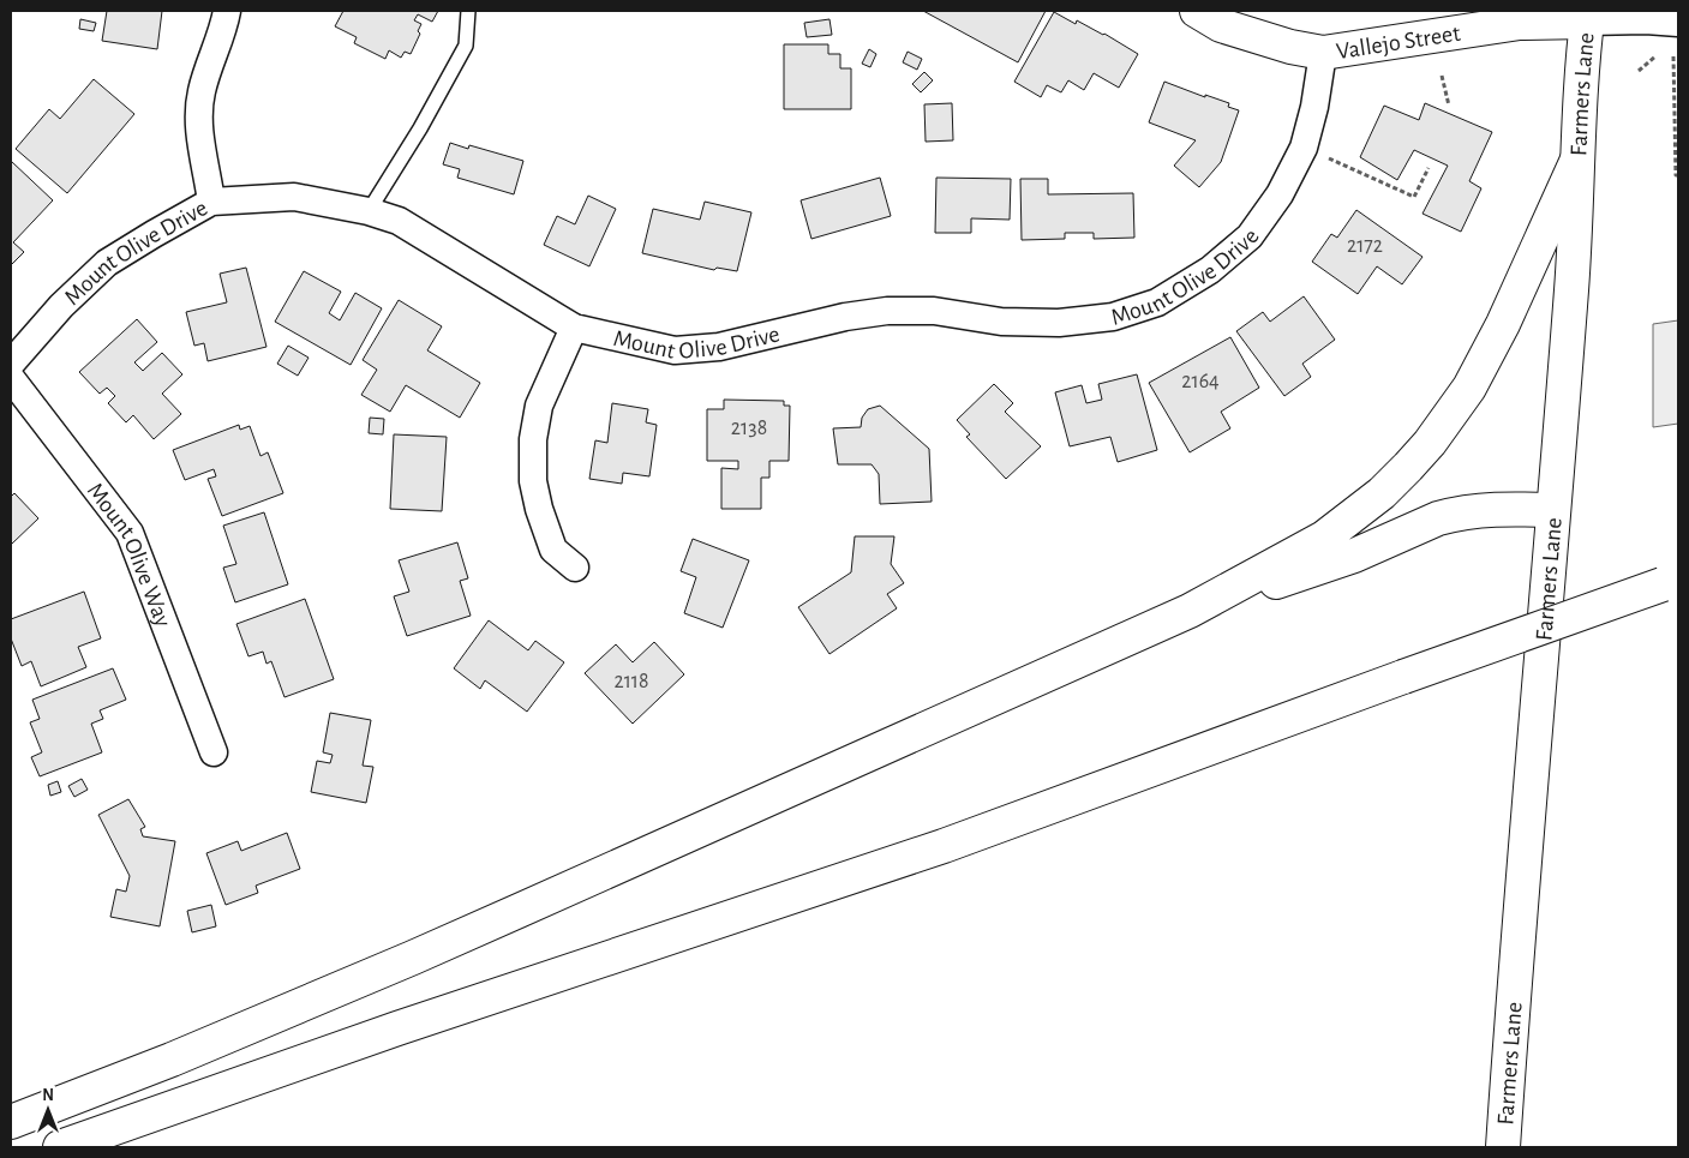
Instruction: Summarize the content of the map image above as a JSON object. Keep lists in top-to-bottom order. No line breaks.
{"streets":{"main road":["Vallejo Street","Farmers Lane"],"street":["Mount Olive Drive","Mount Olive Way"]},"crossings":[["Vallejo Street","Farmers Lane"],["Vallejo Street","Mount Olive Drive"]],"house_numbers":["2172","2164","2138","2118"],"north":"top"}
